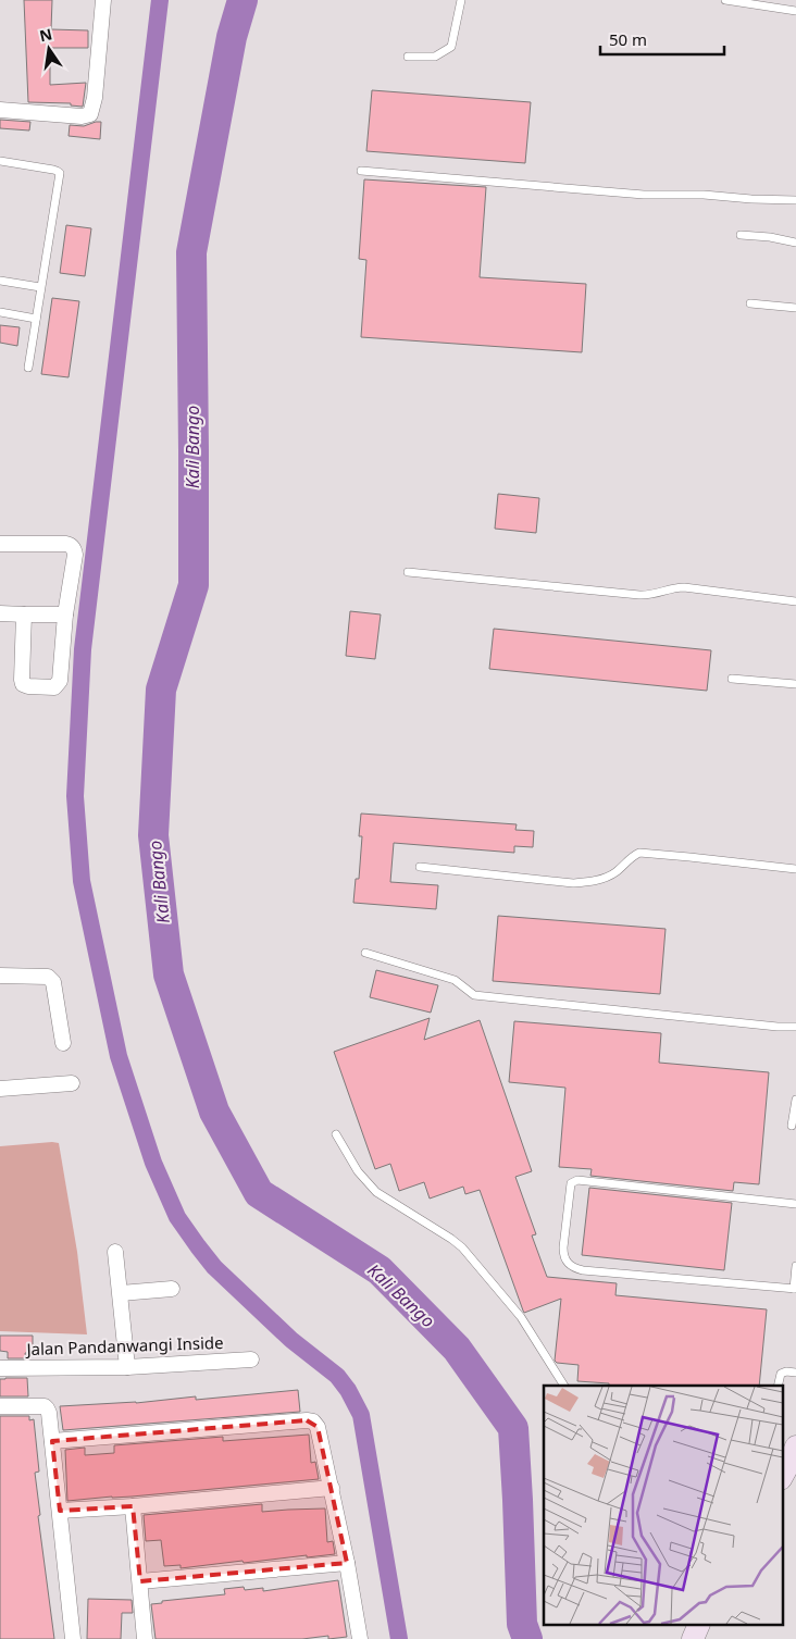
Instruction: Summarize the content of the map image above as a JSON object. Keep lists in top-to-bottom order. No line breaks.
{"streets":{"street":["Jalan Pandanwangi Inside"]},"water":["Kali Bango"],"scale_bar":"50 m","north":"top"}
